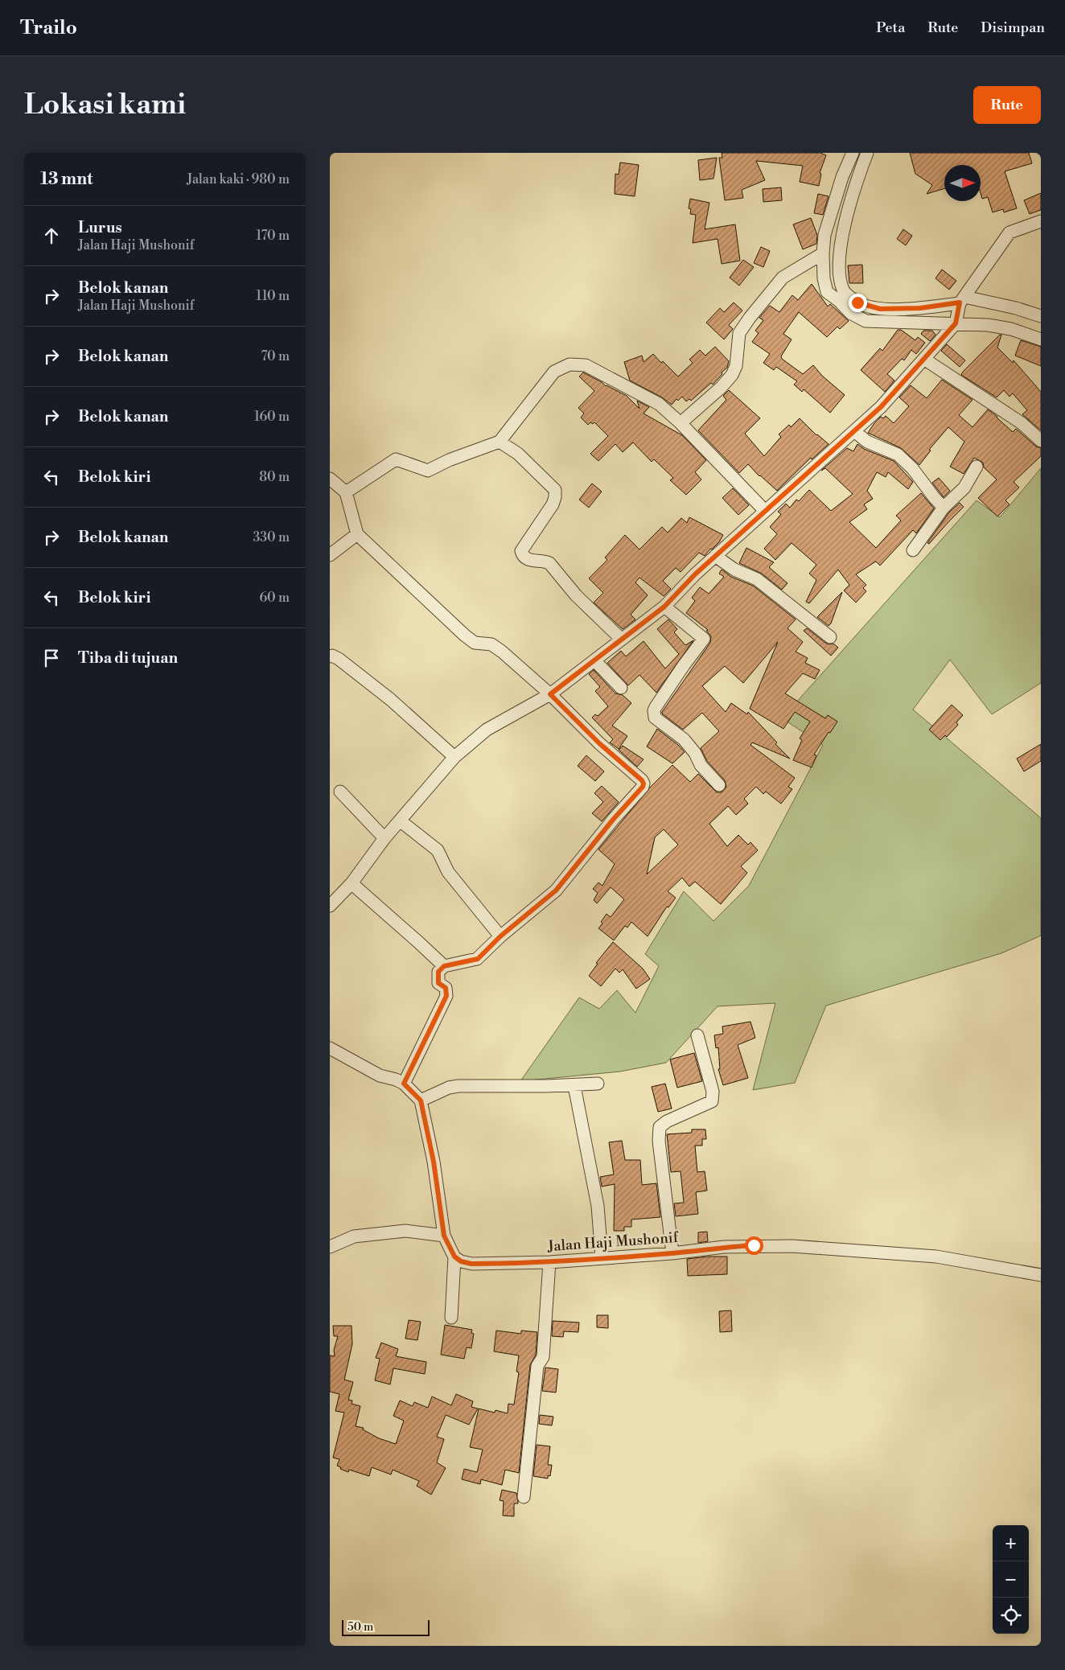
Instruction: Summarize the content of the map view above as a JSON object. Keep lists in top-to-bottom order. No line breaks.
{"streets":{"street":["Jalan Haji Mushonif"]},"scale_bar":"50 m","north":"right","page":{"header":"Trailo","nav":["Peta","Rute","Disimpan"],"buttons":"Rute","title":"Lokasi kami","heading":["13 mnt","Jalan kaki · 980 m"],"list":[["Lurus","Jalan Haji Mushonif","170 m"],["Belok kanan","Jalan Haji Mushonif","110 m"],["Belok kanan","70 m"],["Belok kanan","160 m"],["Belok kiri","80 m"],["Belok kanan","330 m"],["Belok kiri","60 m"],"Tiba di tujuan"],"map_buttons":["+","−"],"scale":"50 m"}}
